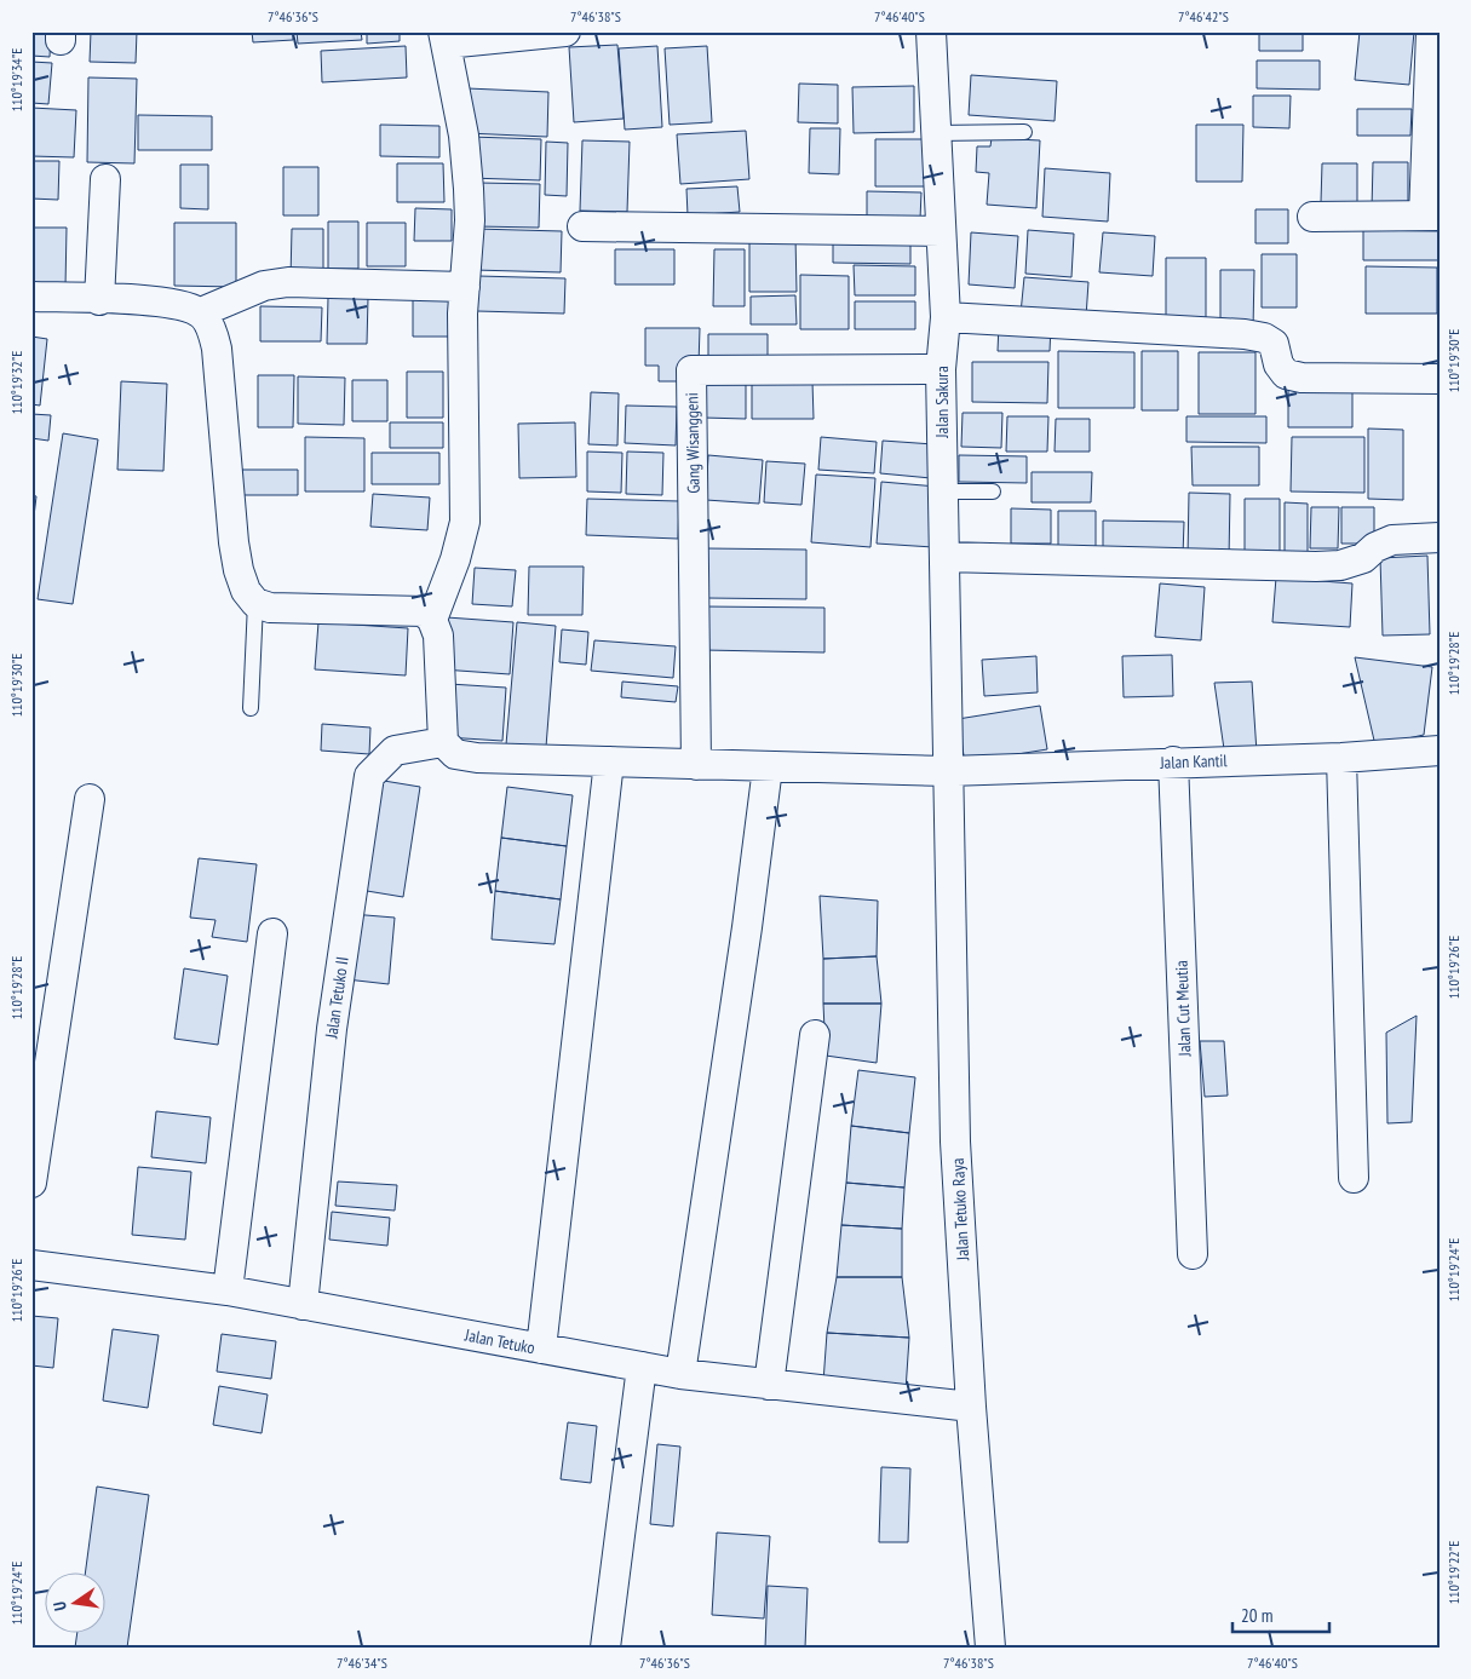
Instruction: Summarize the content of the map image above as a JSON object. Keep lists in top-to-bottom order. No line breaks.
{"streets":{"street":["Jalan Sakura","Gang Wisanggeni","Jalan Kantil","Jalan Tetuko II","Jalan Cut Meutia","Jalan Tetuko Raya","Jalan Tetuko"]},"crossings":[["Jalan Sakura","Gang Wisanggeni"],["Jalan Sakura","Jalan Kantil"],["Jalan Sakura","Jalan Tetuko Raya"],["Gang Wisanggeni","Jalan Kantil"],["Jalan Kantil","Jalan Tetuko II"],["Jalan Kantil","Jalan Cut Meutia"],["Jalan Kantil","Jalan Tetuko Raya"],["Jalan Tetuko II","Jalan Tetuko"],["Jalan Tetuko Raya","Jalan Tetuko"]],"scale_bar":"20 m","north":"left","coordinates":["7°46'36\"S","7°46'38\"S","7°46'40\"S","7°46'42\"S","110°19'34\"E","110°19'30\"E","110°19'32\"E","110°19'28\"E","110°19'26\"E","110°19'24\"E","110°19'22\"E","7°46'34\"S"]}
